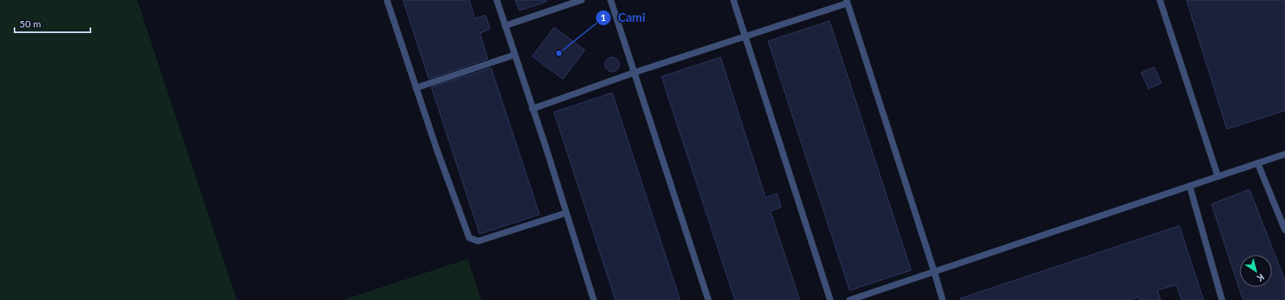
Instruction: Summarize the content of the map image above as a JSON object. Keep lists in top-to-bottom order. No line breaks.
{"places":["Cami"],"scale_bar":"50 m","north":"bottom right"}
